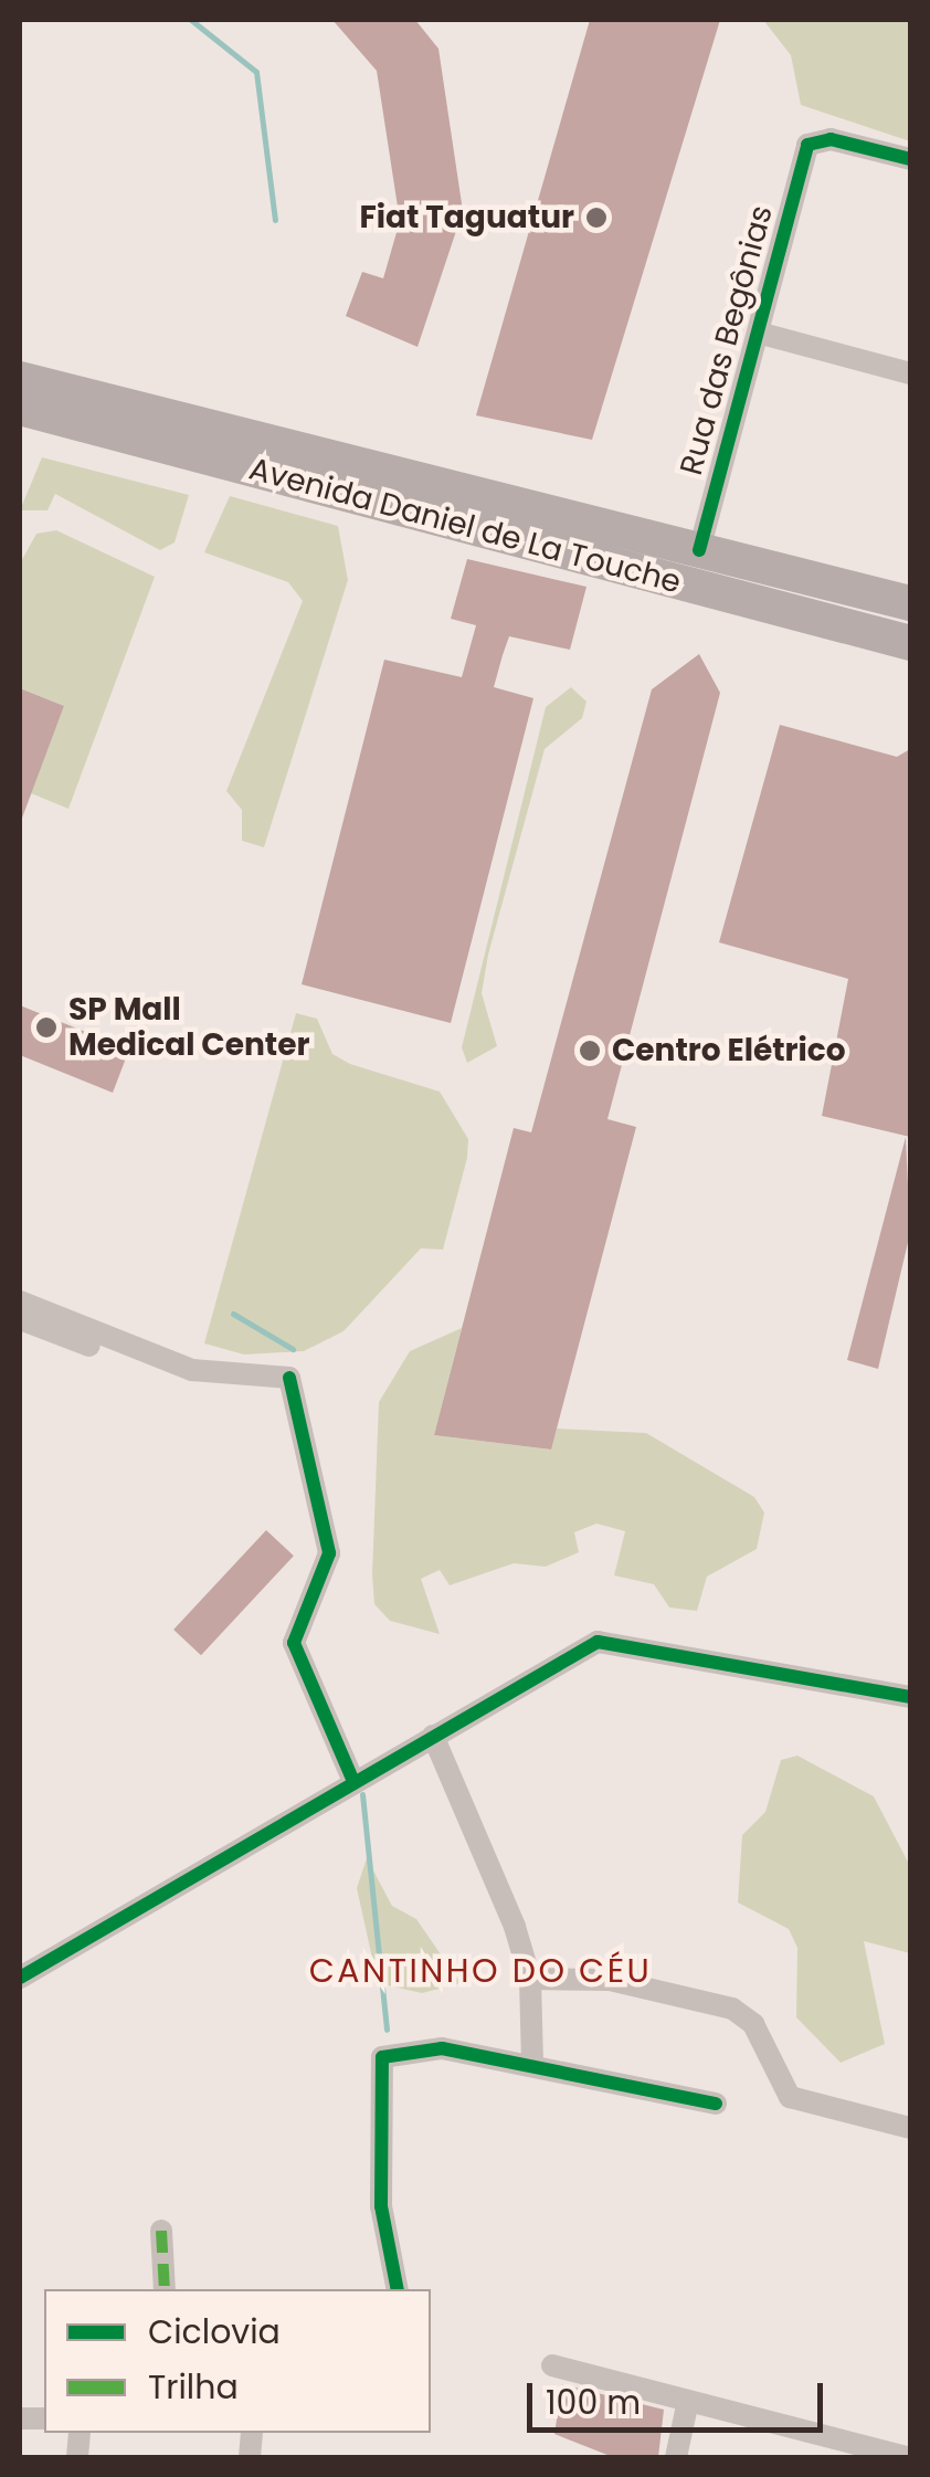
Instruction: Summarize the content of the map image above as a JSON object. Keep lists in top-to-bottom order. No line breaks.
{"streets":{"main road":["Avenida Daniel de La Touche"],"street":["Rua das Begônias"]},"crossings":[["Rua das Begônias","Avenida Daniel de La Touche"]],"districts":["CANTINHO DO CÉU"],"places":["Fiat Taguatur","SP Mall Medical Center","Centro Elétrico"],"legend":["Ciclovia","Trilha"],"scale_bar":"100 m"}
